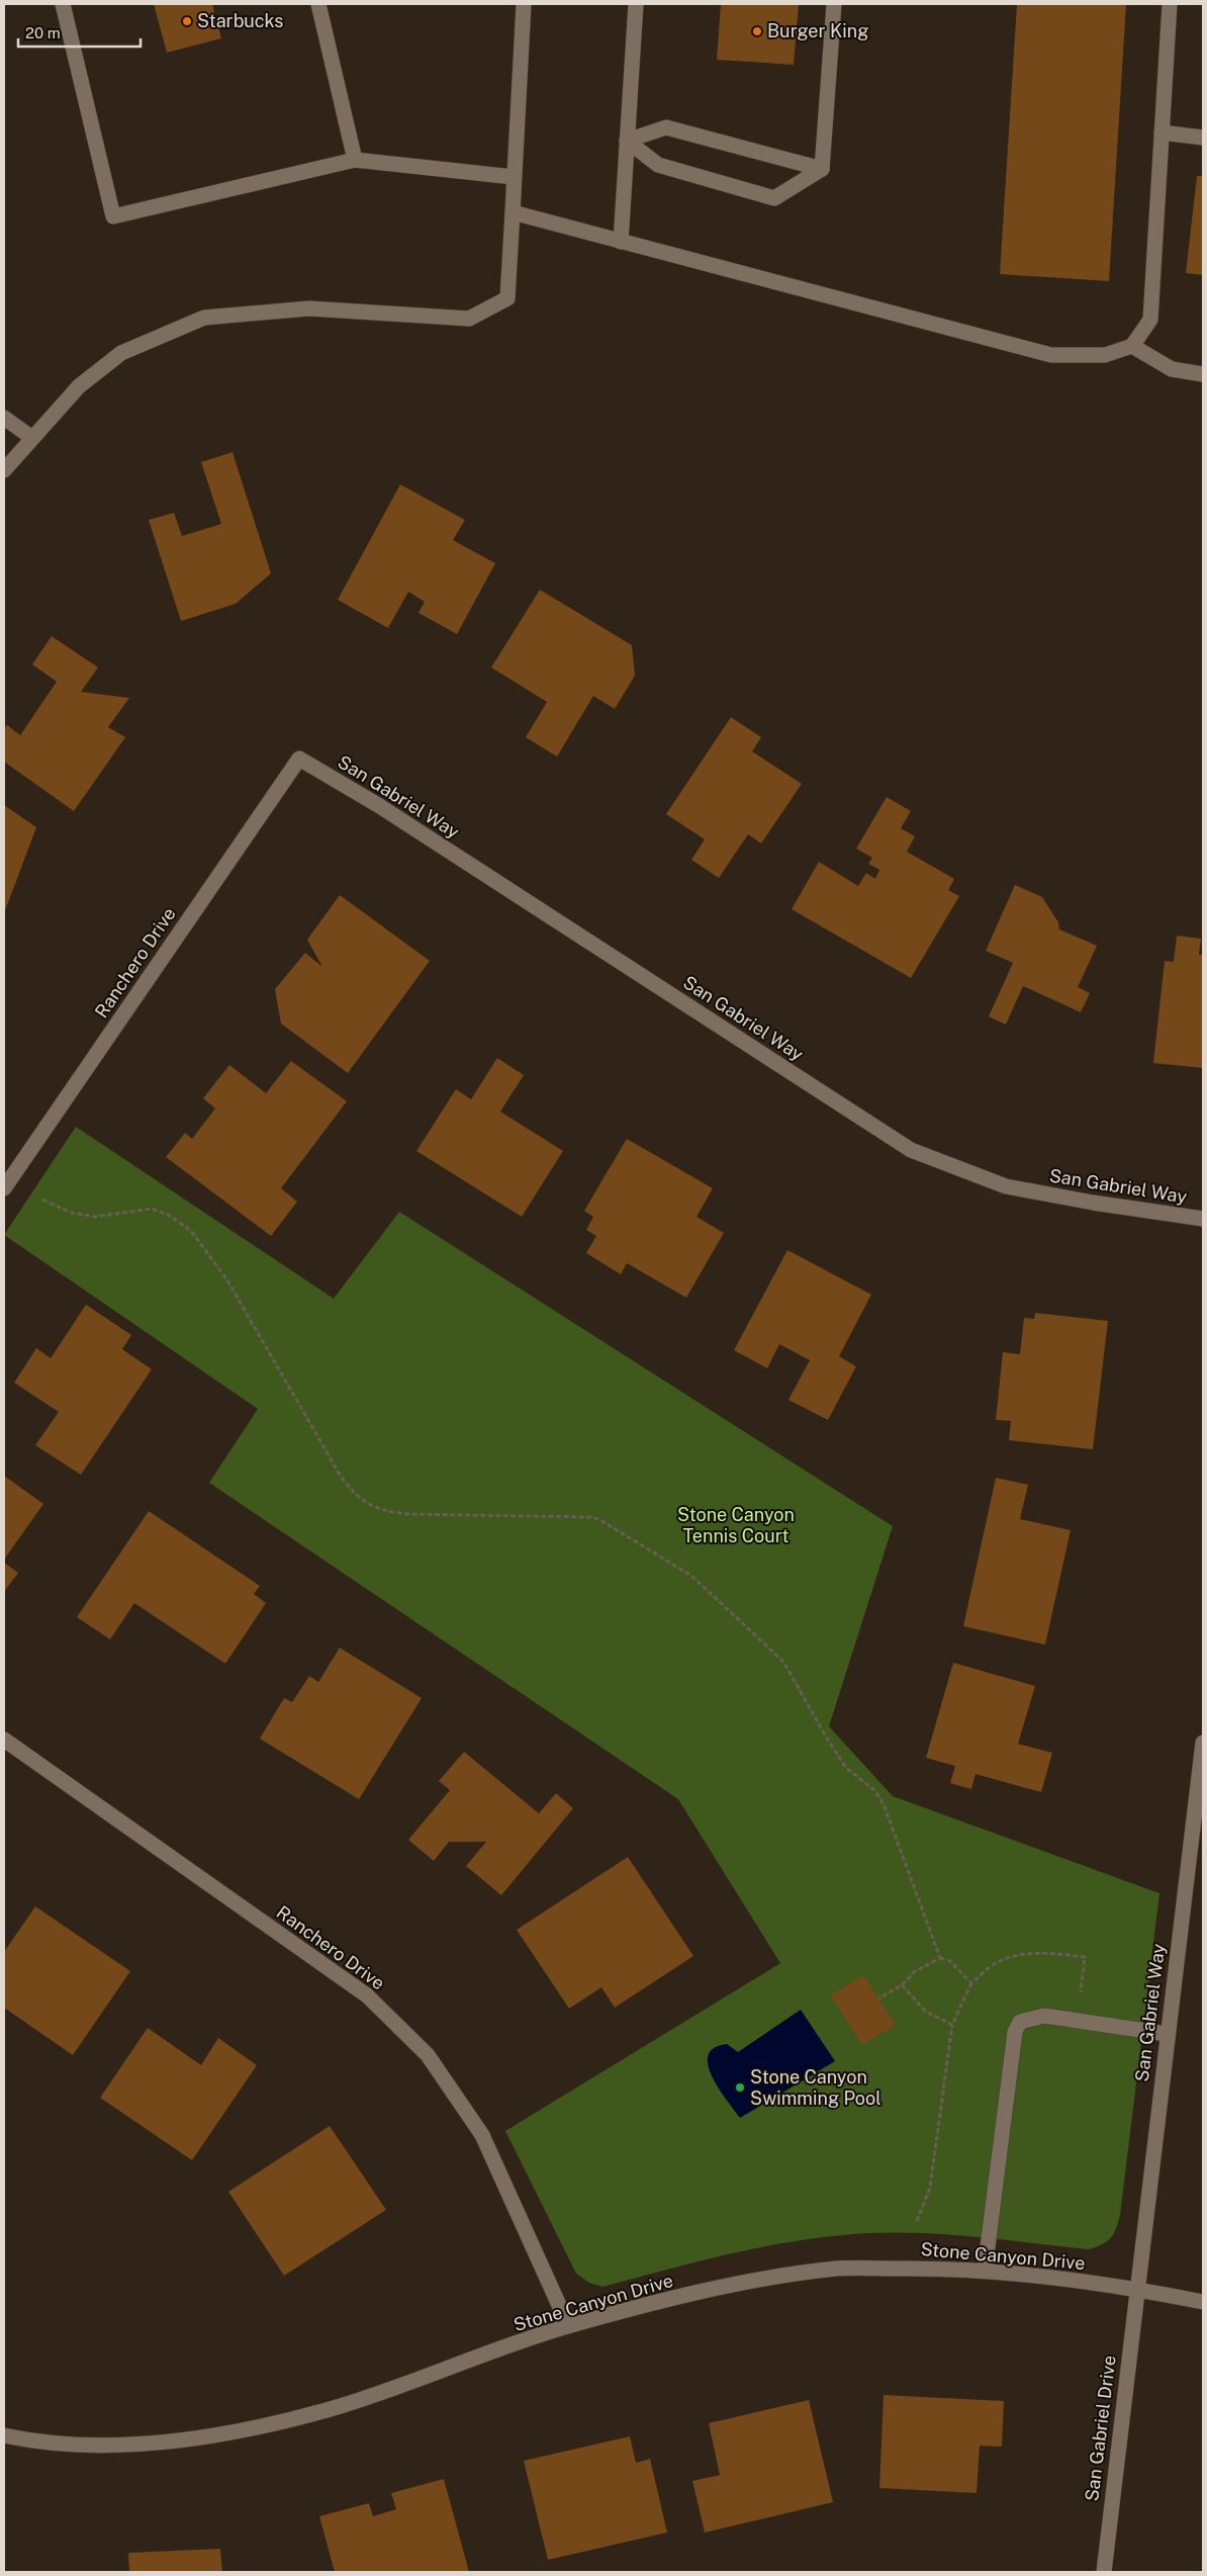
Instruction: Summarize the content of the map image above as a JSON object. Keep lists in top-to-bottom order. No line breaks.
{"streets":{"street":["San Gabriel Way","Ranchero Drive","Stone Canyon Drive","San Gabriel Drive"]},"crossings":[["San Gabriel Way","Ranchero Drive"],["San Gabriel Way","Stone Canyon Drive"],["San Gabriel Way","San Gabriel Drive"],["Ranchero Drive","Stone Canyon Drive"],["Stone Canyon Drive","San Gabriel Drive"]],"parks":["Stone Canyon Tennis Court"],"places":["Starbucks","Burger King","Stone Canyon Swimming Pool"],"scale_bar":"20 m"}
